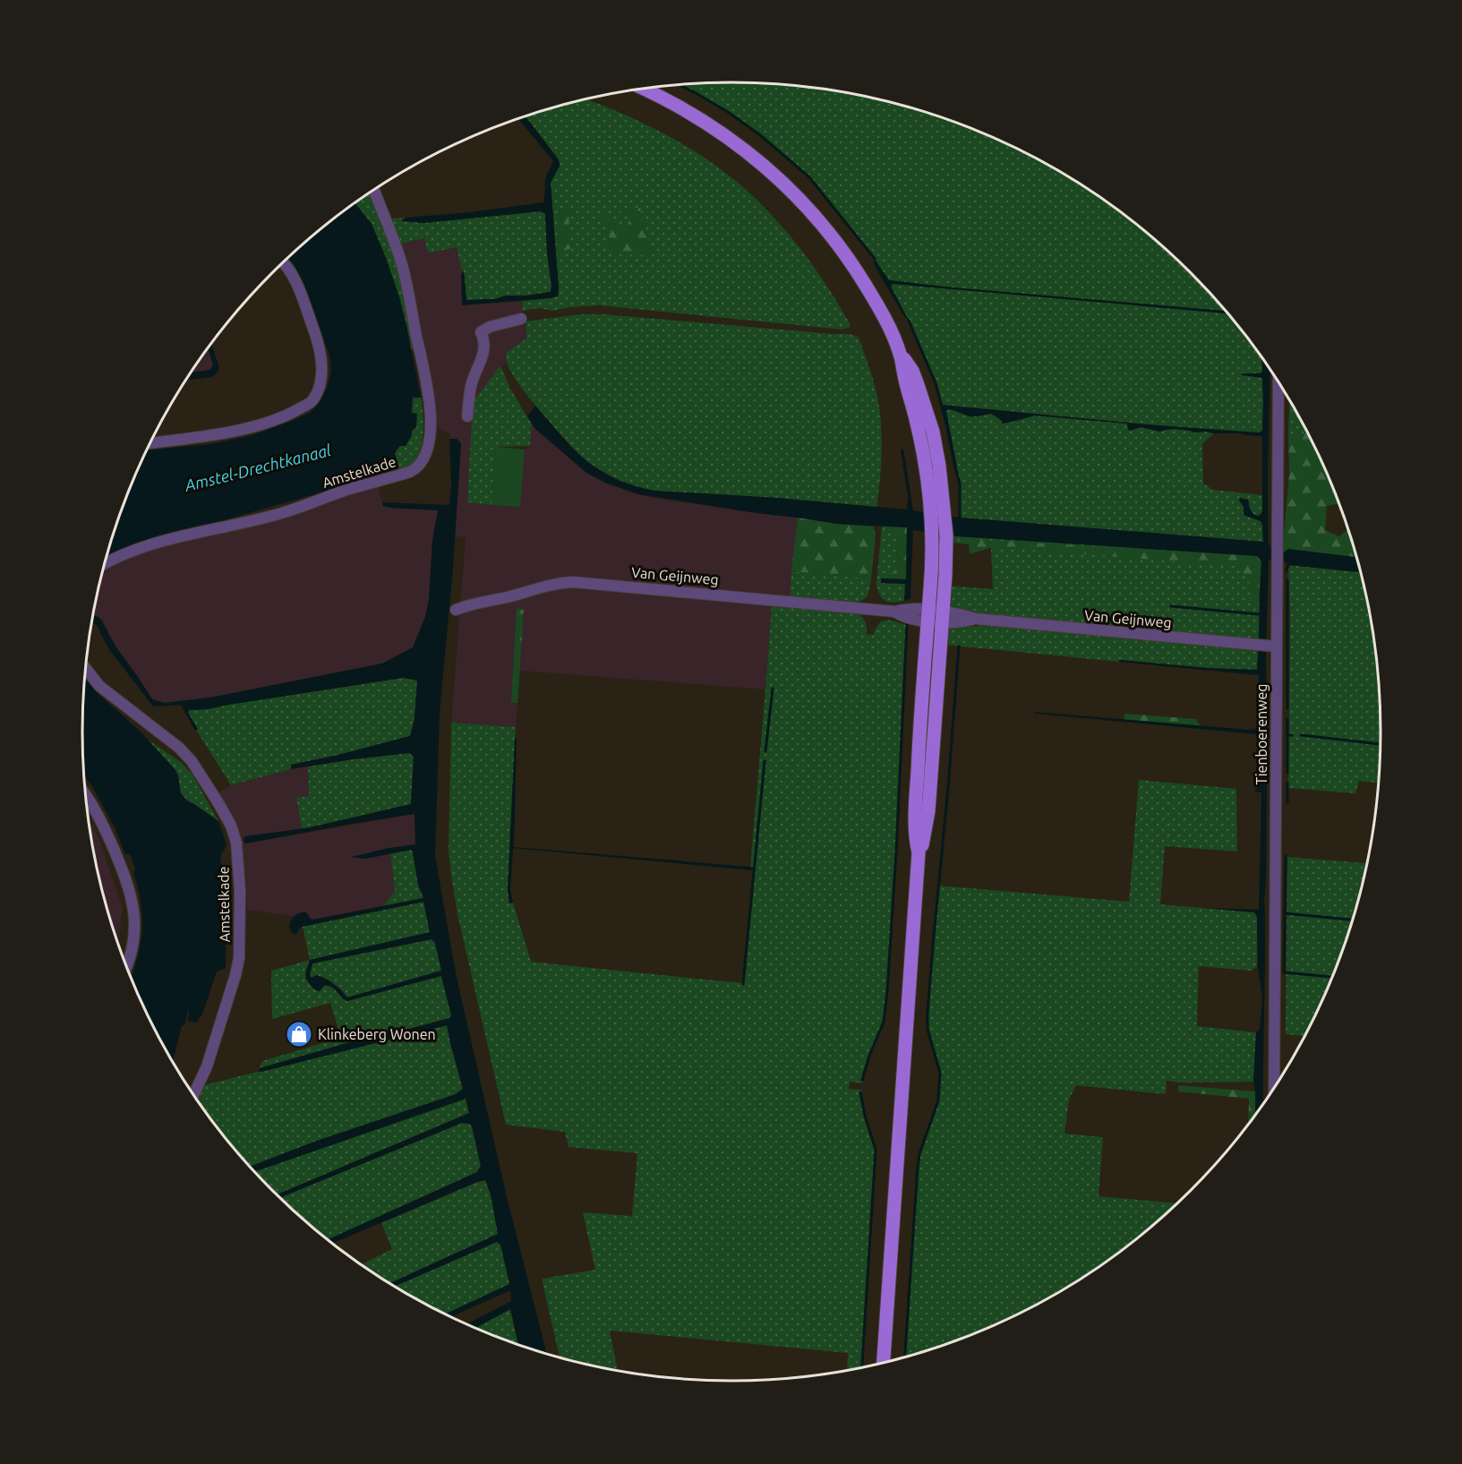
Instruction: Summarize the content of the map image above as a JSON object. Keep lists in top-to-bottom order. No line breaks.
{"streets":{"street":["Amstelkade","Van Geijnweg","Tienboerenweg"]},"crossings":[["Van Geijnweg","Tienboerenweg"]],"water":["Amstel-Drechtkanaal"],"places":{"shop":["Klinkeberg Wonen"]}}
